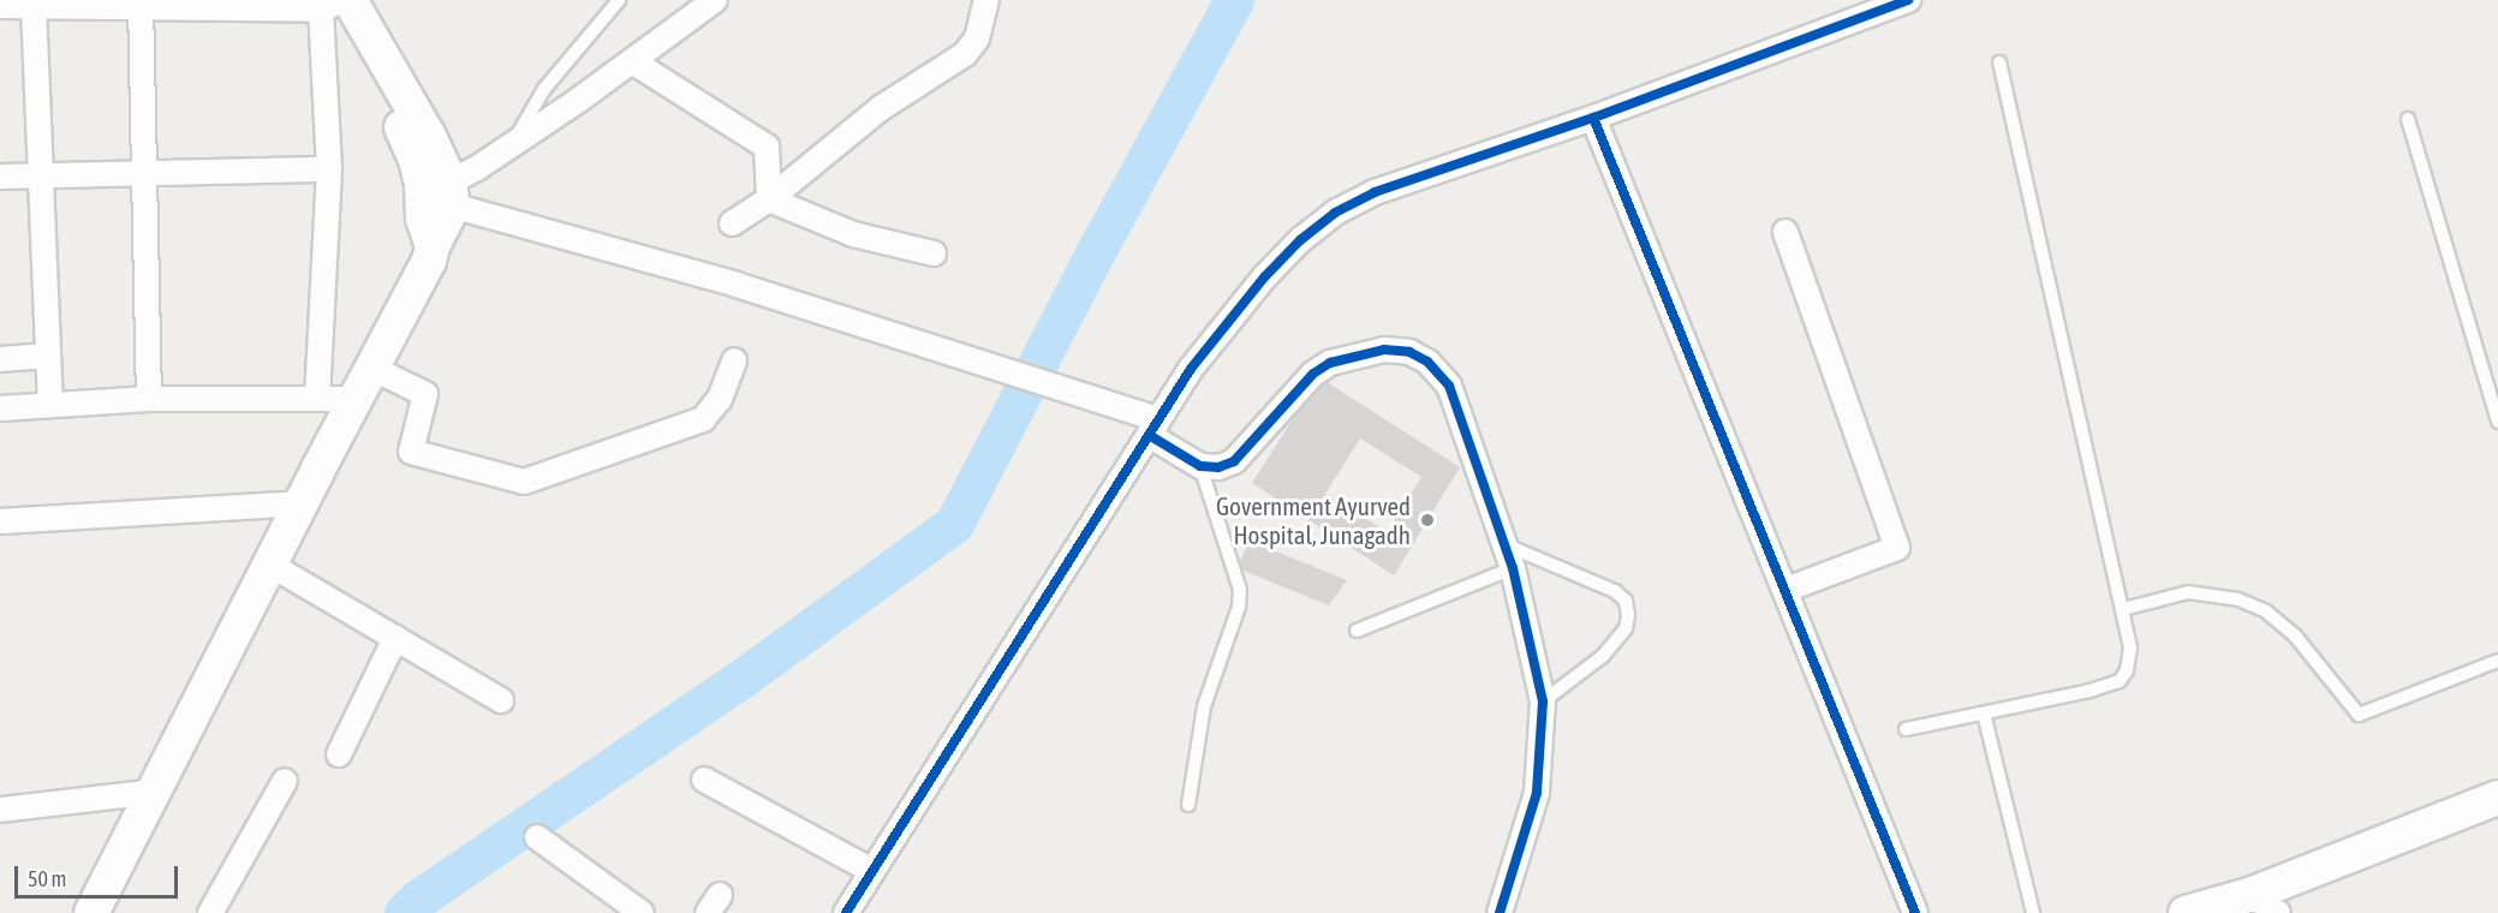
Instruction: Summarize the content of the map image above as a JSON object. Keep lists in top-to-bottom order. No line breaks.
{"places":["Government Ayurved Hospital, Junagadh"],"scale_bar":"50 m"}
